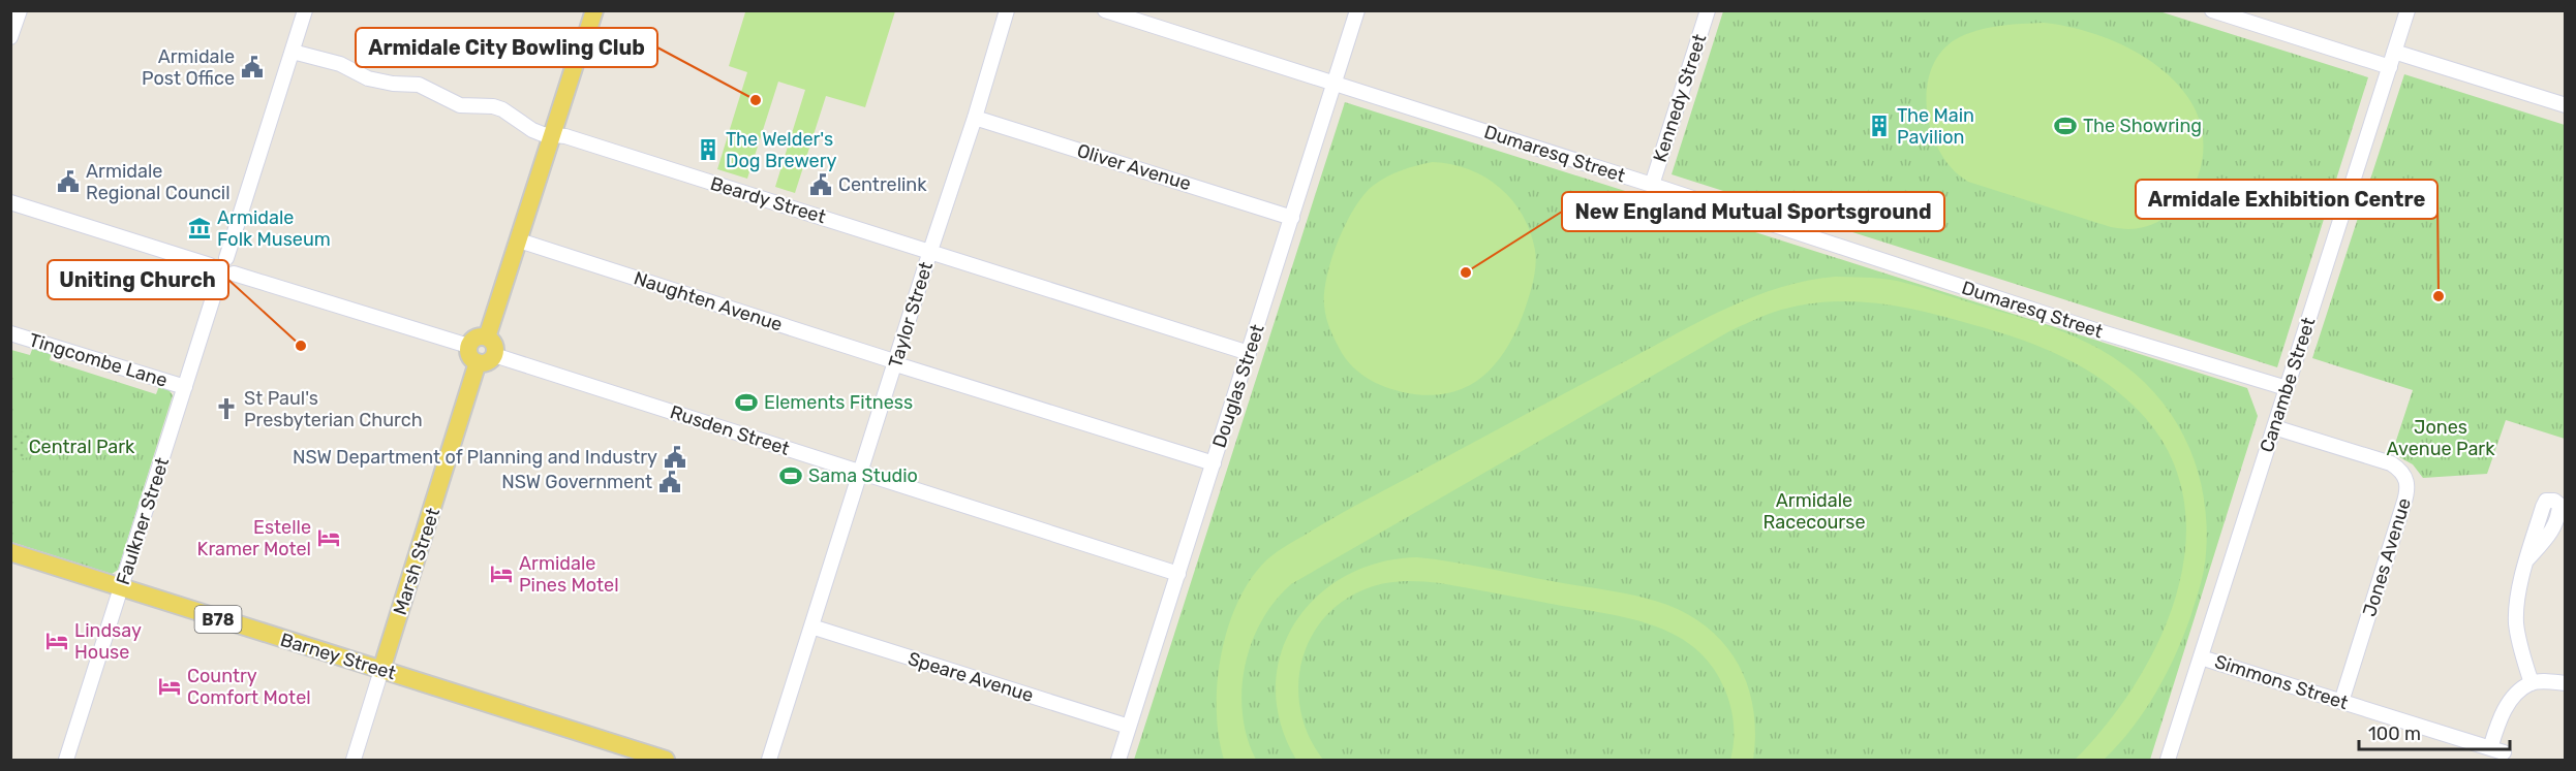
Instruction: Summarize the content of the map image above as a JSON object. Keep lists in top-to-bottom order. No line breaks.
{"streets":{"main road":["Marsh Street","B78","Barney Street"],"street":["Kennedy Street","Dumaresq Street","Oliver Avenue","Beardy Street","Naughten Avenue","Taylor Street","Tingcombe Lane","Canambe Street","Douglas Street","Rusden Street","Faulkner Street","Jones Avenue","Speare Avenue","Simmons Street"]},"crossings":[["Kennedy Street","Dumaresq Street"],["Dumaresq Street","Canambe Street"],["Dumaresq Street","Douglas Street"],["Oliver Avenue","Taylor Street"],["Oliver Avenue","Douglas Street"],["Beardy Street","Taylor Street"],["Beardy Street","Douglas Street"],["Naughten Avenue","Taylor Street"],["Naughten Avenue","Douglas Street"],["Taylor Street","Rusden Street"],["Taylor Street","Speare Avenue"],["Tingcombe Lane","Faulkner Street"],["Canambe Street","Jones Avenue"],["Canambe Street","Simmons Street"],["Douglas Street","Rusden Street"],["Douglas Street","Speare Avenue"],["Rusden Street","Marsh Street"],["Faulkner Street","Barney Street"],["Jones Avenue","Simmons Street"],["Marsh Street","Barney Street"]],"parks":["Jones Avenue Park","Central Park","Armidale Racecourse"],"places":{"public building":["Armidale Post Office","Armidale Regional Council","Centrelink","NSW Department of Planning and Industry","NSW Government"],"other":["Armidale City Bowling Club","New England Mutual Sportsground","Armidale Exhibition Centre","Uniting Church"],"building":["The Main Pavilion","The Welder's Dog Brewery"],"sports":["The Showring","Elements Fitness","Sama Studio"],"museum":["Armidale Folk Museum"],"church":["St Paul's Presbyterian Church"],"hotel":["Estelle Kramer Motel","Armidale Pines Motel","Lindsay House","Country Comfort Motel"]},"scale_bar":"100 m"}
